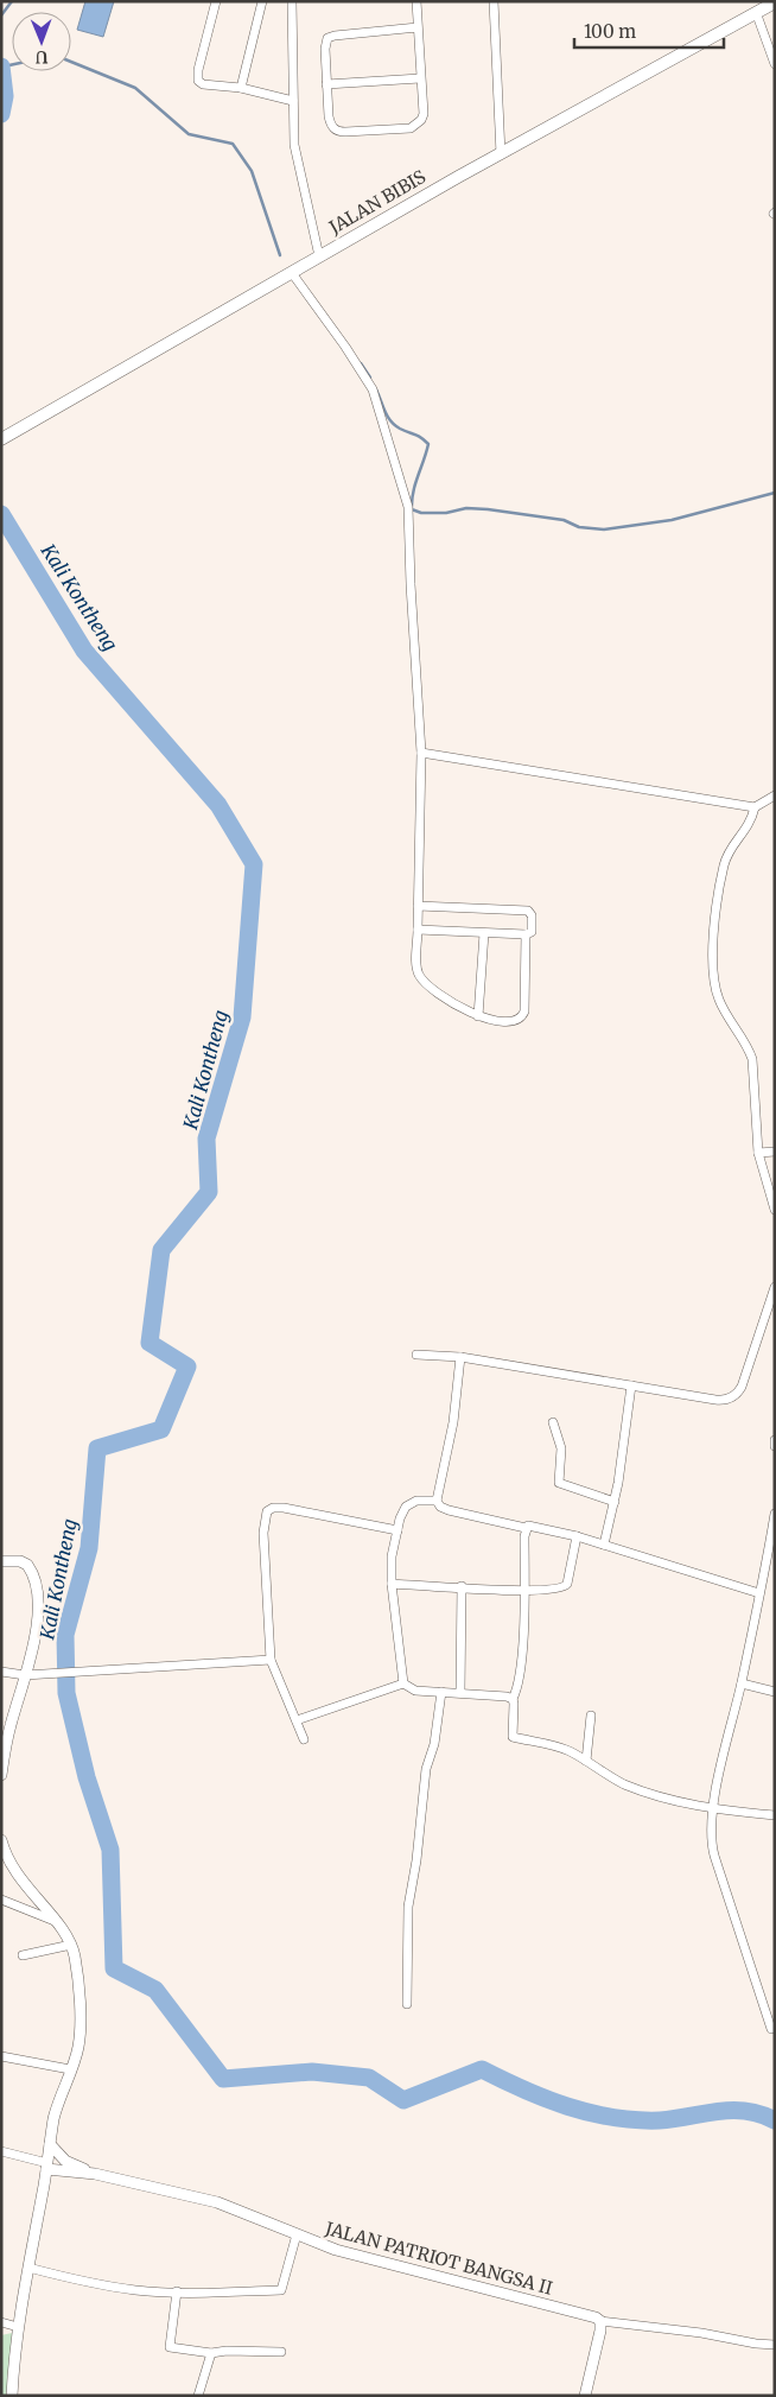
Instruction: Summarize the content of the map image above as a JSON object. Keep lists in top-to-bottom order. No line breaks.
{"streets":{"main road":["JALAN BIBIS"],"street":["JALAN PATRIOT BANGSA II"]},"water":["Kali Kontheng"],"scale_bar":"100 m","north":"bottom"}
